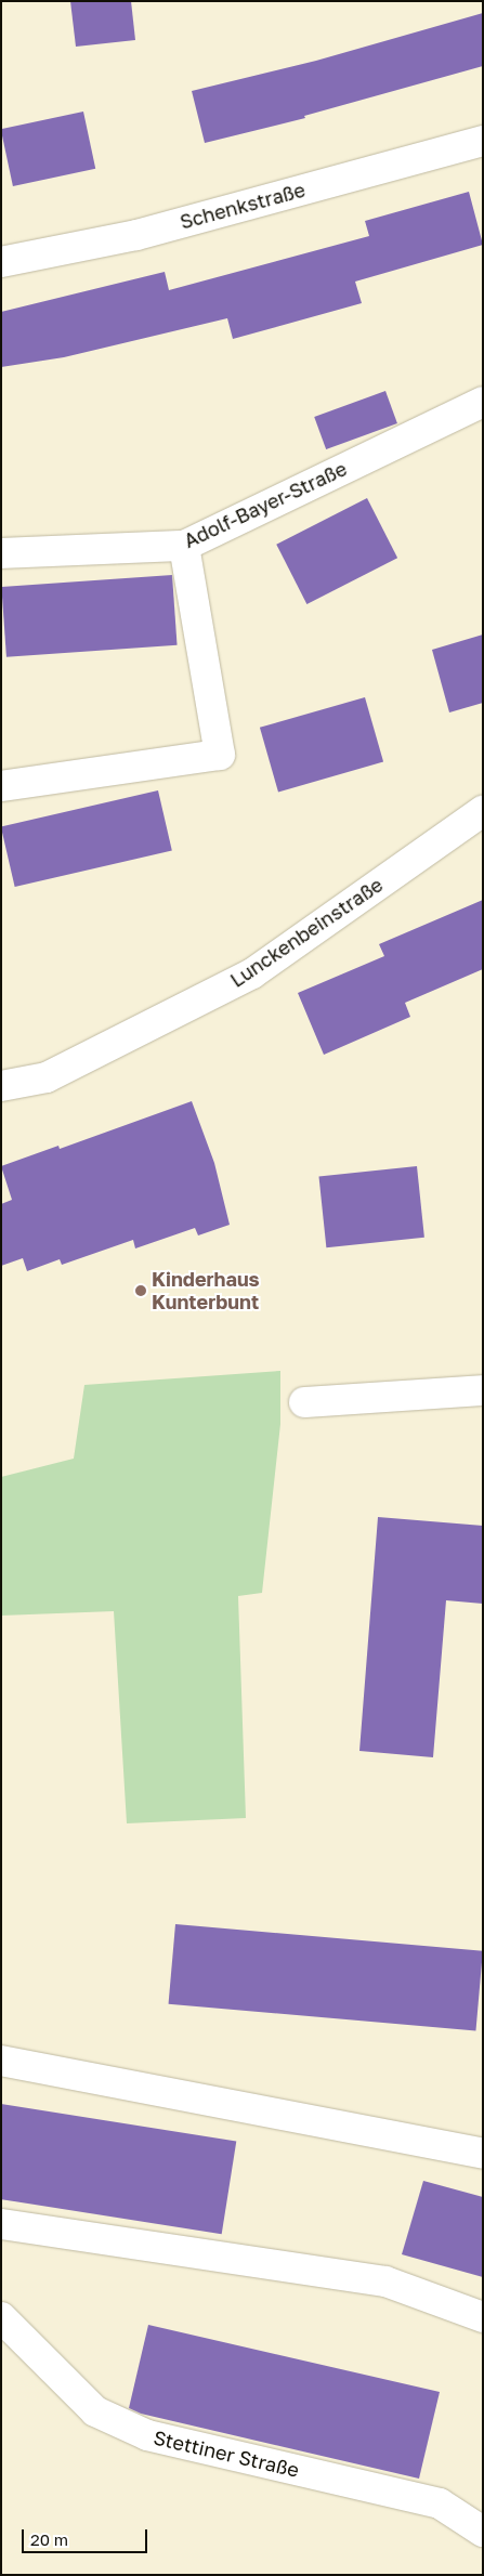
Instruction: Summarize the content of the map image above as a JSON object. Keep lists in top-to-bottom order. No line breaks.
{"streets":{"street":["Schenkstraße","Adolf-Bayer-Straße","Lunckenbeinstraße","Stettiner Straße"]},"places":["Kinderhaus Kunterbunt"],"scale_bar":"20 m"}
